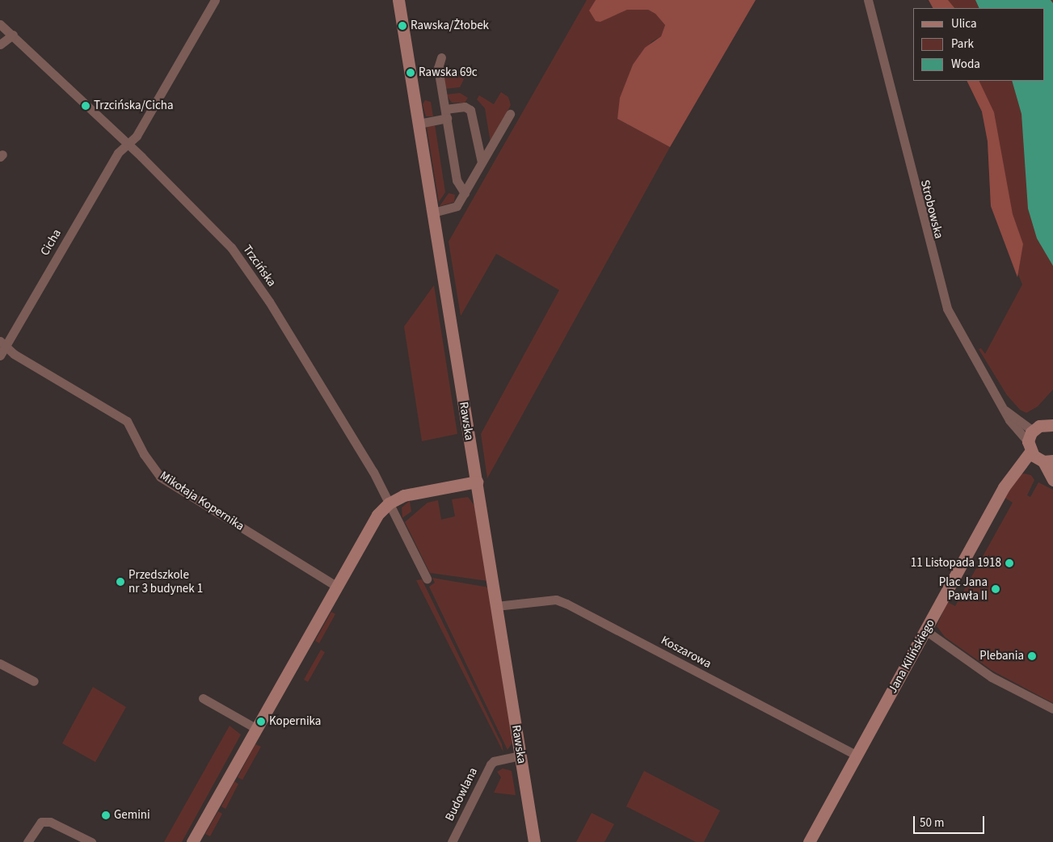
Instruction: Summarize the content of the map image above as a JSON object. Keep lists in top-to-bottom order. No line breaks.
{"streets":{"street":["Strobowska","Cicha","Trzcińska","Rawska","Mikołaja Kopernika","Koszarowa","Jana Kilińskiego","Budowlana"]},"crossings":[["Strobowska","Jana Kilińskiego"],["Cicha","Trzcińska"],["Cicha","Mikołaja Kopernika"],["Rawska","Koszarowa"],["Rawska","Budowlana"],["Koszarowa","Jana Kilińskiego"]],"places":["Rawska/Żłobek","Rawska 69c","Trzcińska/Cicha","11 Listopada 1918","Przedszkole nr 3 budynek 1","Plac Jana Pawła II","Plebania","Kopernika","Gemini"],"legend":["Ulica","Park","Woda"],"scale_bar":"50 m"}
